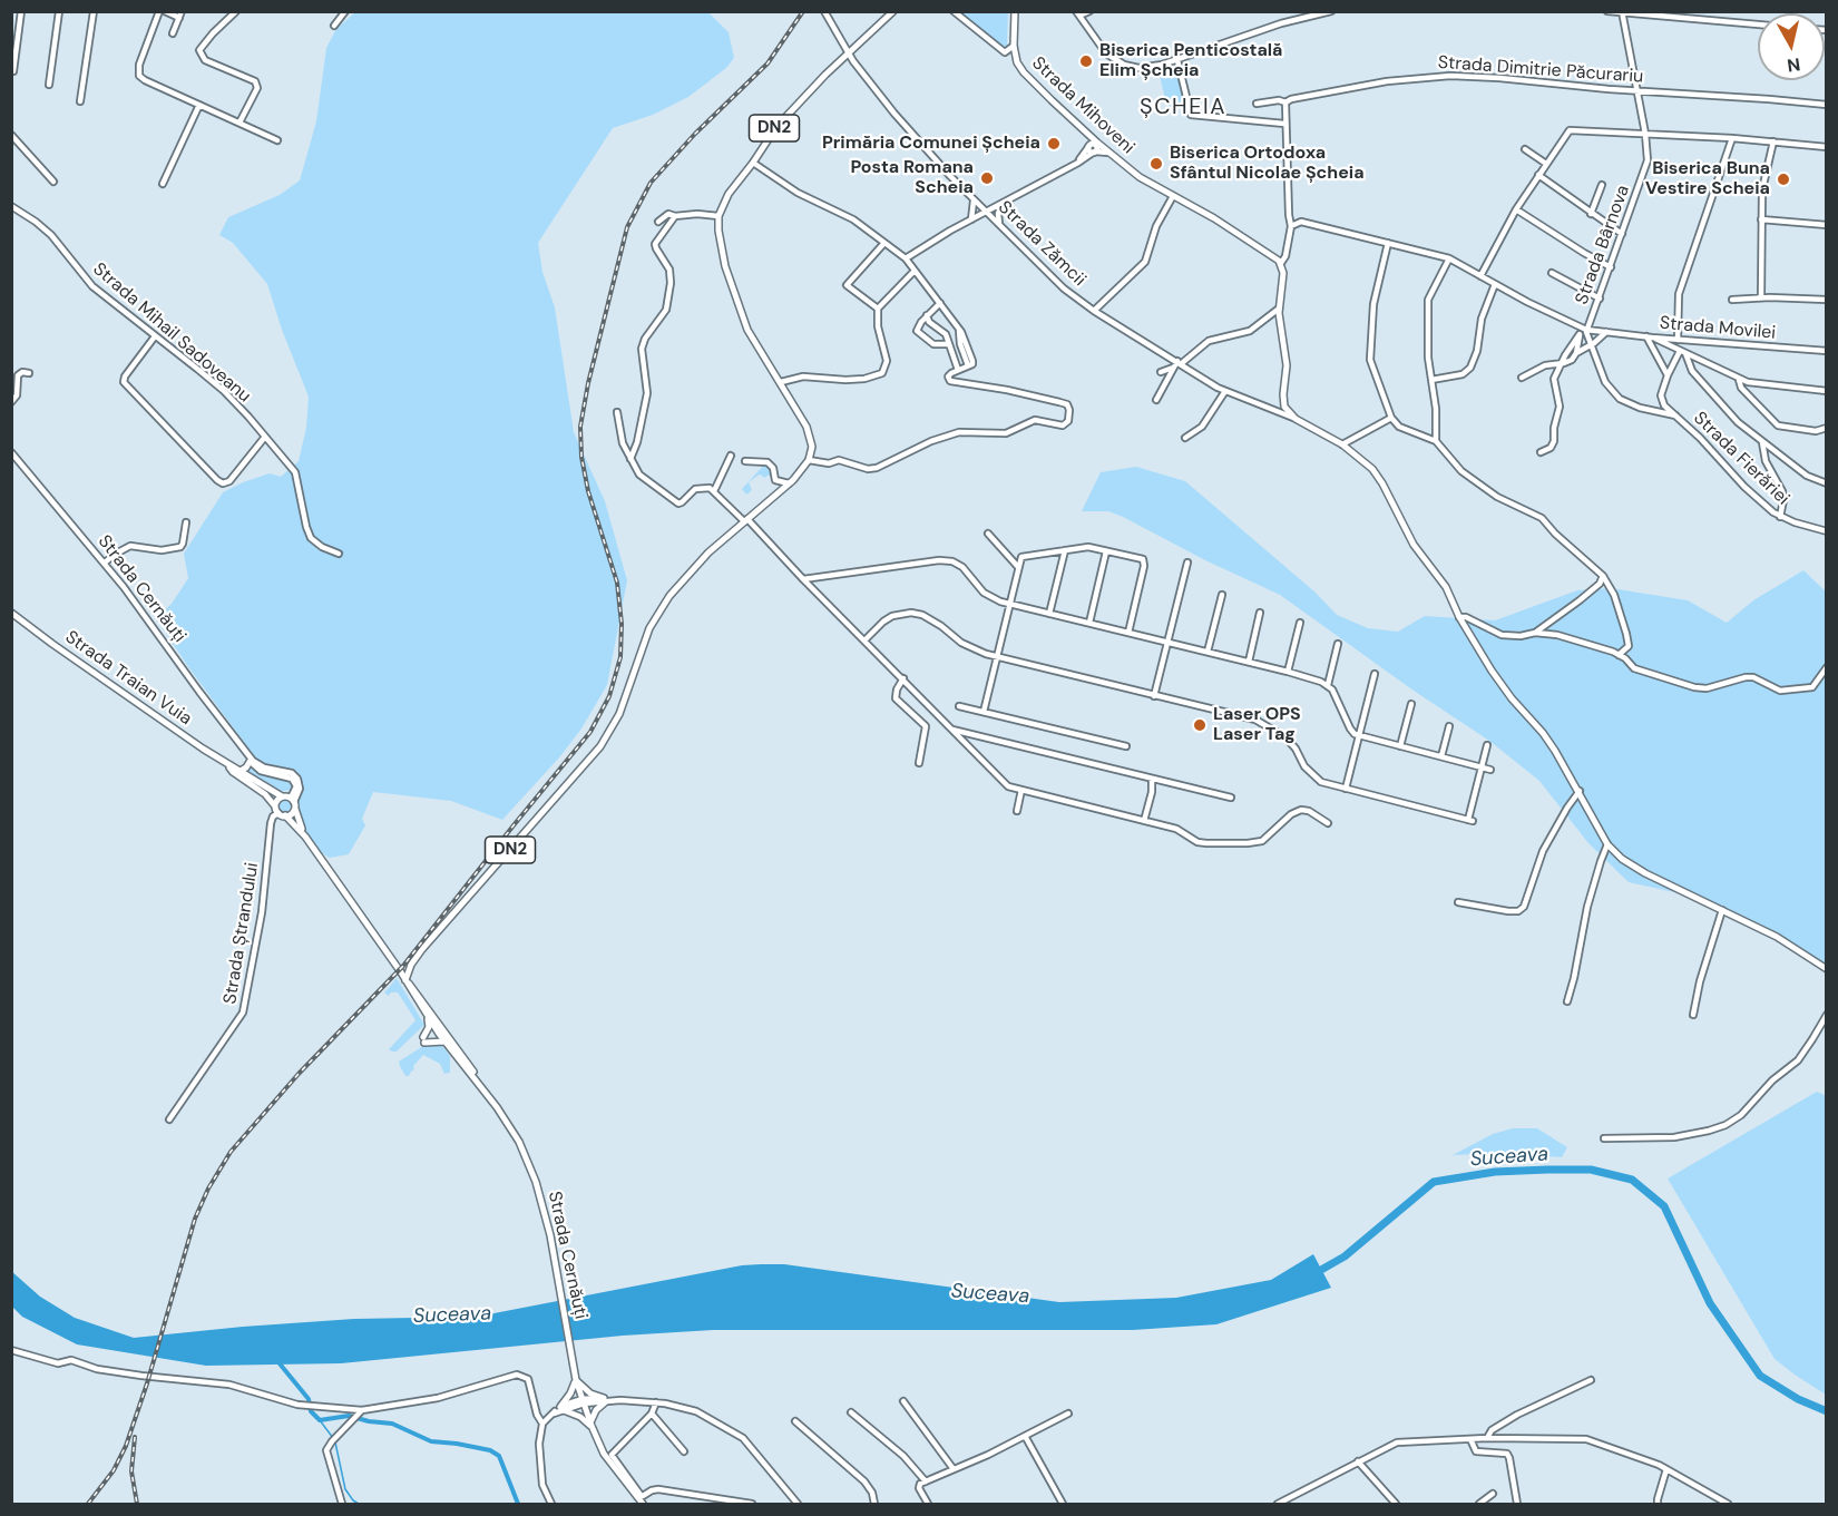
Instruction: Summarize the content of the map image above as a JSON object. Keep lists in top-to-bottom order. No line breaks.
{"streets":{"main road":["Strada Mihoveni","DN2","Strada Zămcii","Strada Cernăuți","Strada Traian Vuia"],"street":["Strada Dimitrie Păcurariu","Strada Bârnova","Strada Movilei","Strada Mihail Sadoveanu","Strada Fierăriei","Strada Ștrandului"]},"crossings":[["Strada Dimitrie Păcurariu","Strada Bârnova"],["DN2","Strada Zămcii"],["DN2","Strada Cernăuți"],["Strada Bârnova","Strada Movilei"],["Strada Cernăuți","Strada Traian Vuia"],["Strada Cernăuți","Strada Ștrandului"],["Strada Traian Vuia","Strada Ștrandului"]],"districts":["ȘCHEIA"],"water":["Suceava"],"places":["Biserica Penticostală Elim Șcheia","Primăria Comunei Șcheia","Biserica Ortodoxa Sfântul Nicolae Șcheia","Posta Romana Scheia","Biserica Buna Vestire Scheia","Laser OPS Laser Tag"],"north":"bottom"}
